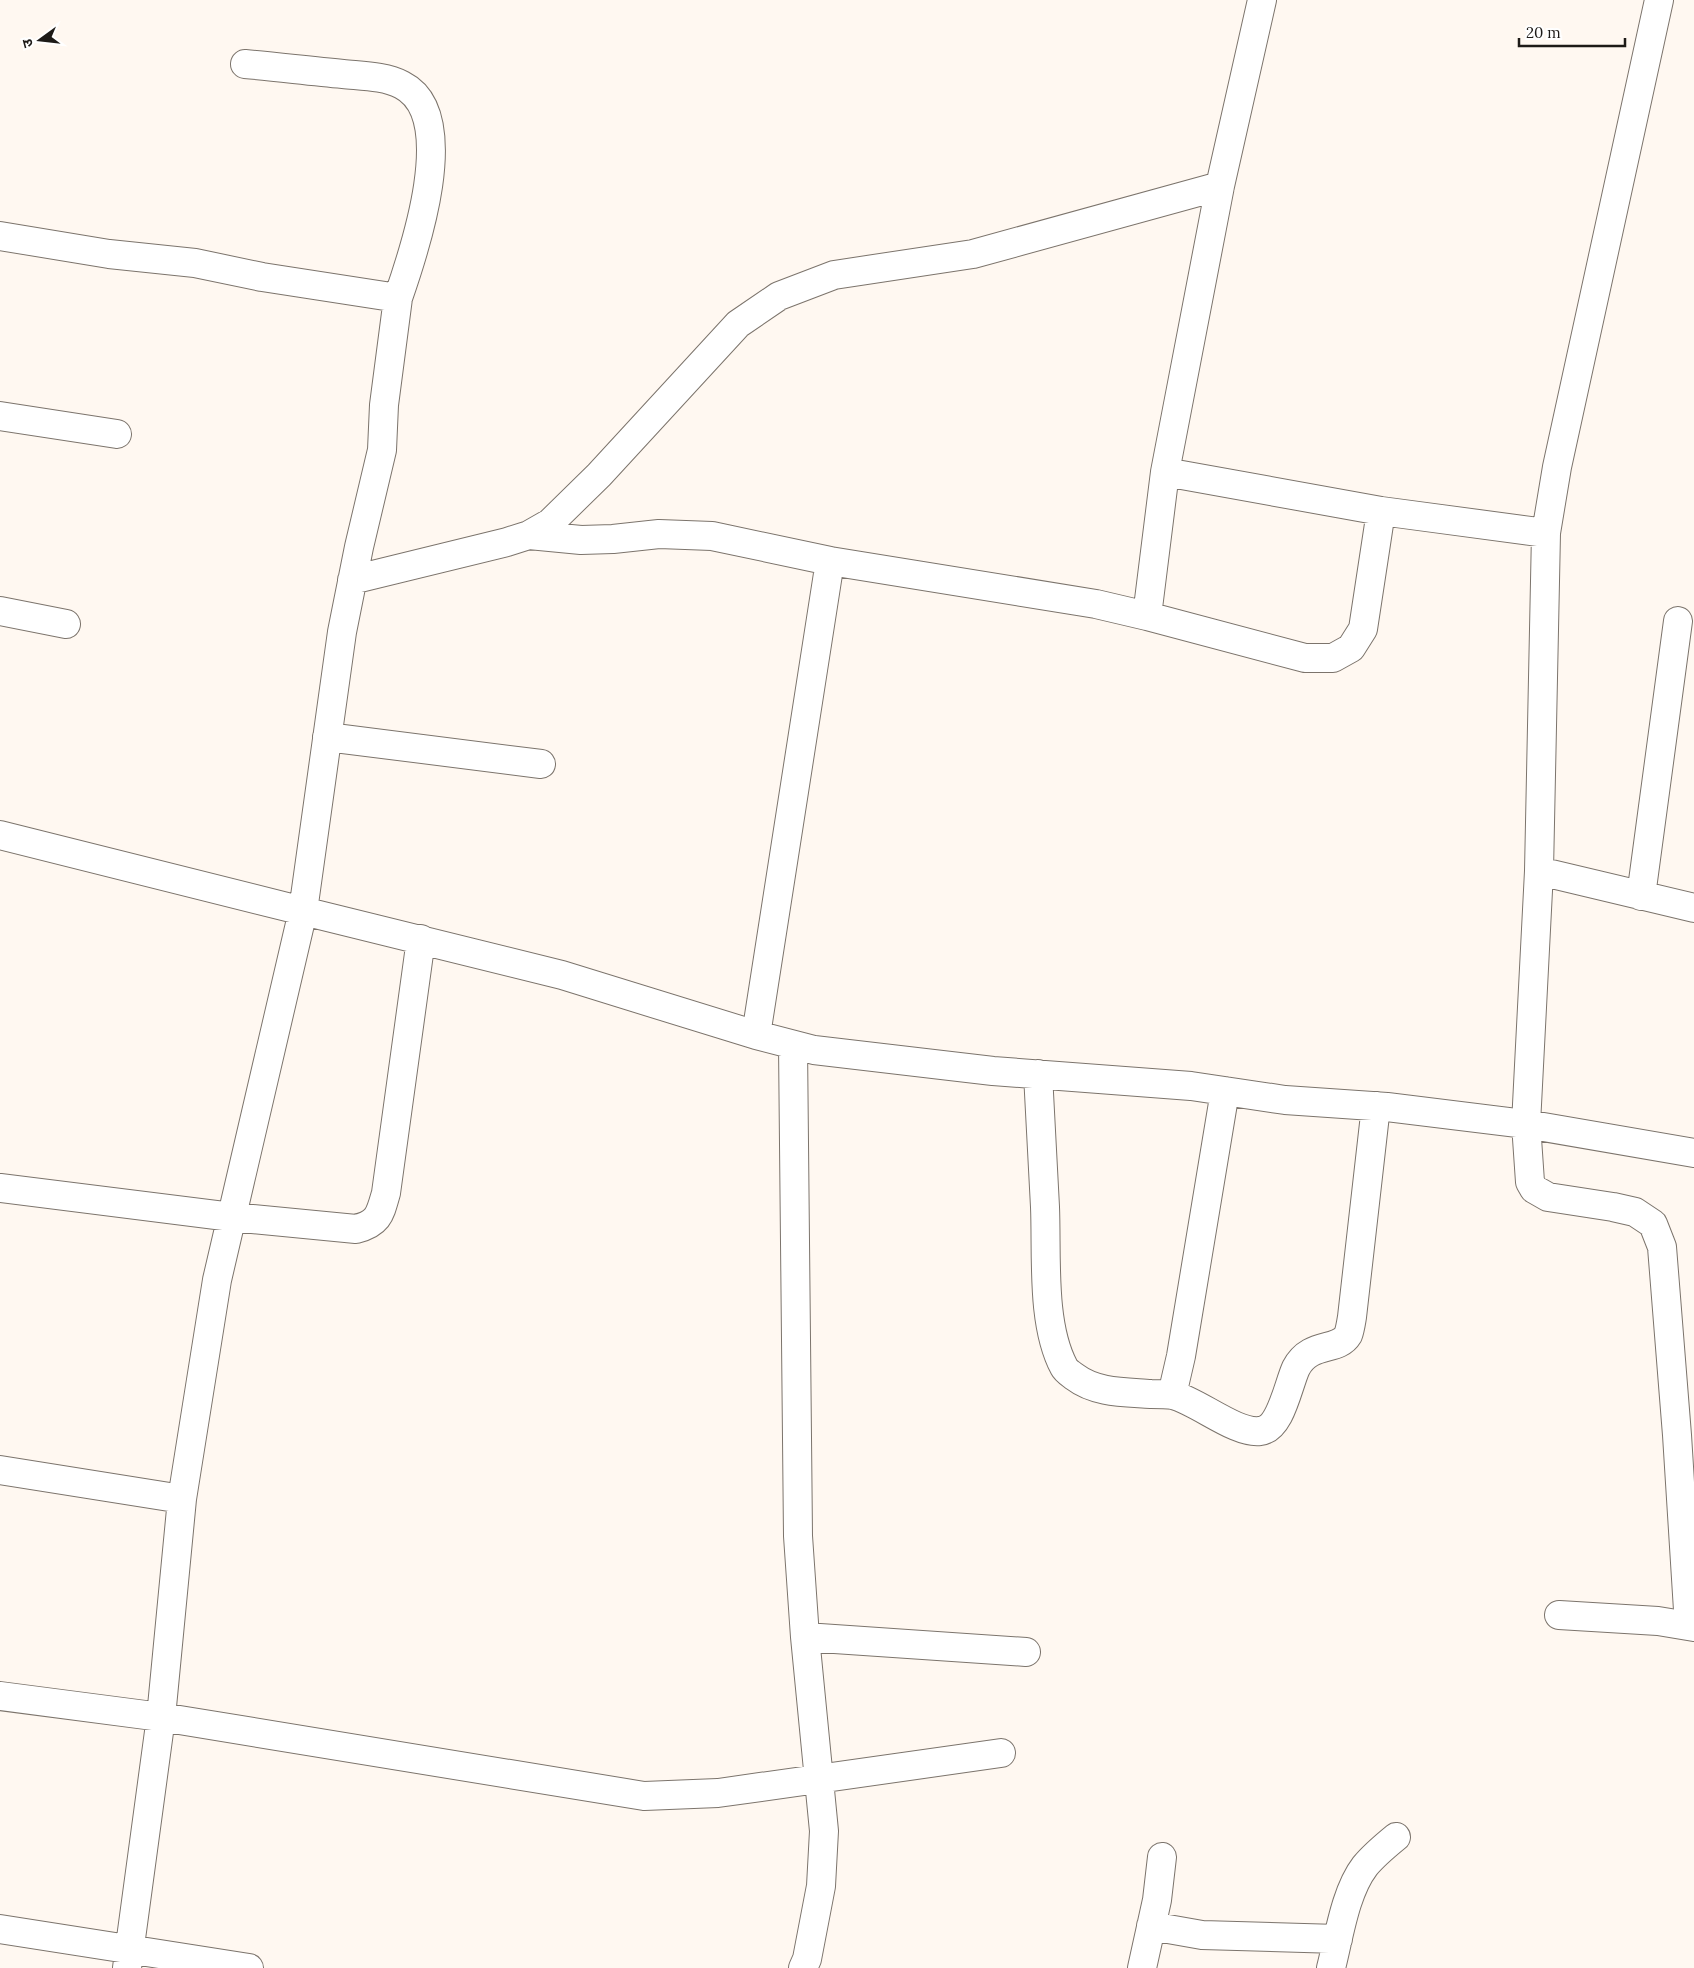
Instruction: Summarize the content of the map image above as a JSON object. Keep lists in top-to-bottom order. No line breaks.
{"scale_bar":"20 m","north":"left"}
